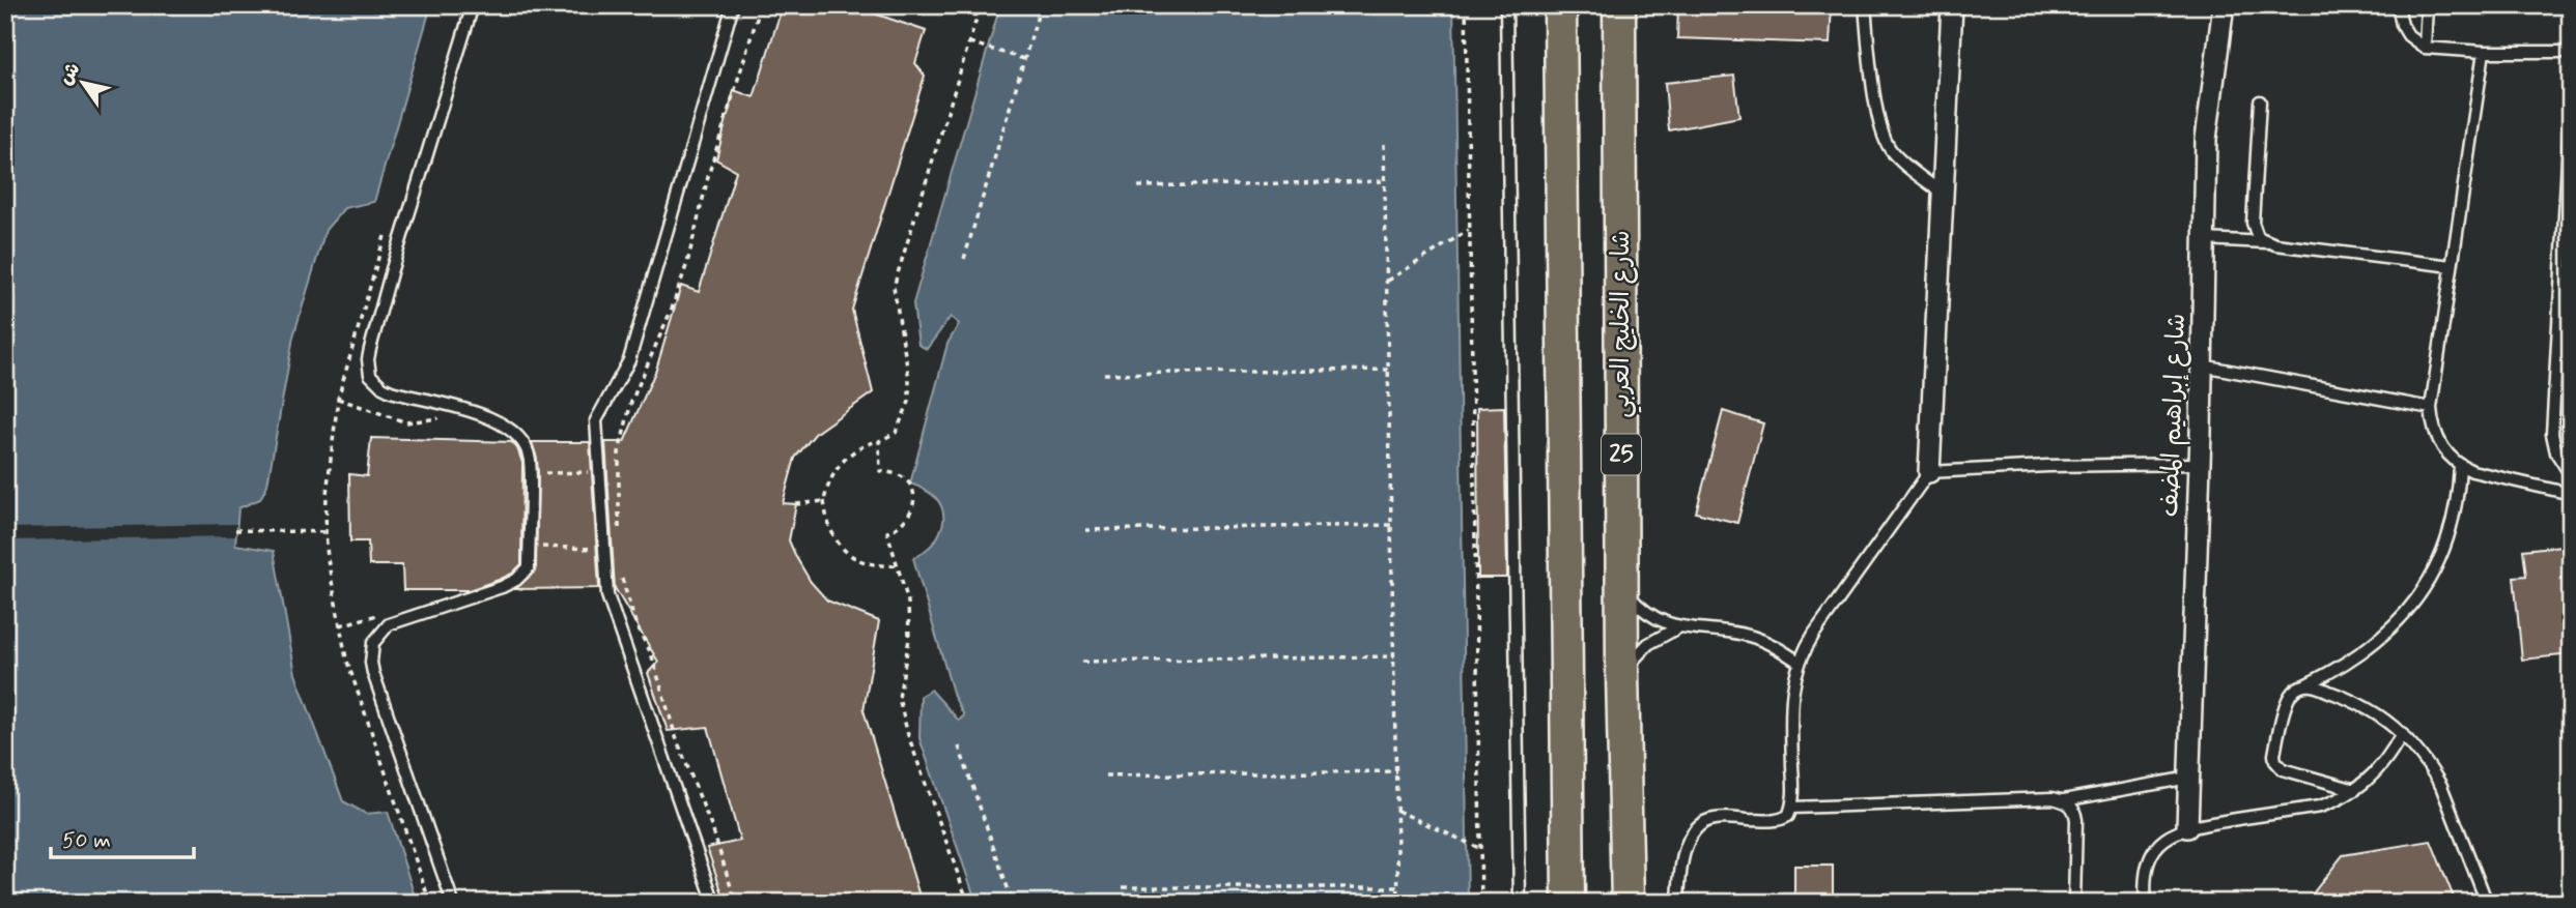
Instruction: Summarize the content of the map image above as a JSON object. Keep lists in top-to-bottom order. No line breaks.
{"streets":{"main road":["شارع الخليج العربي","25"],"street":["شارع إبراهيم المضف"]},"scale_bar":"50 m","north":"top left"}
